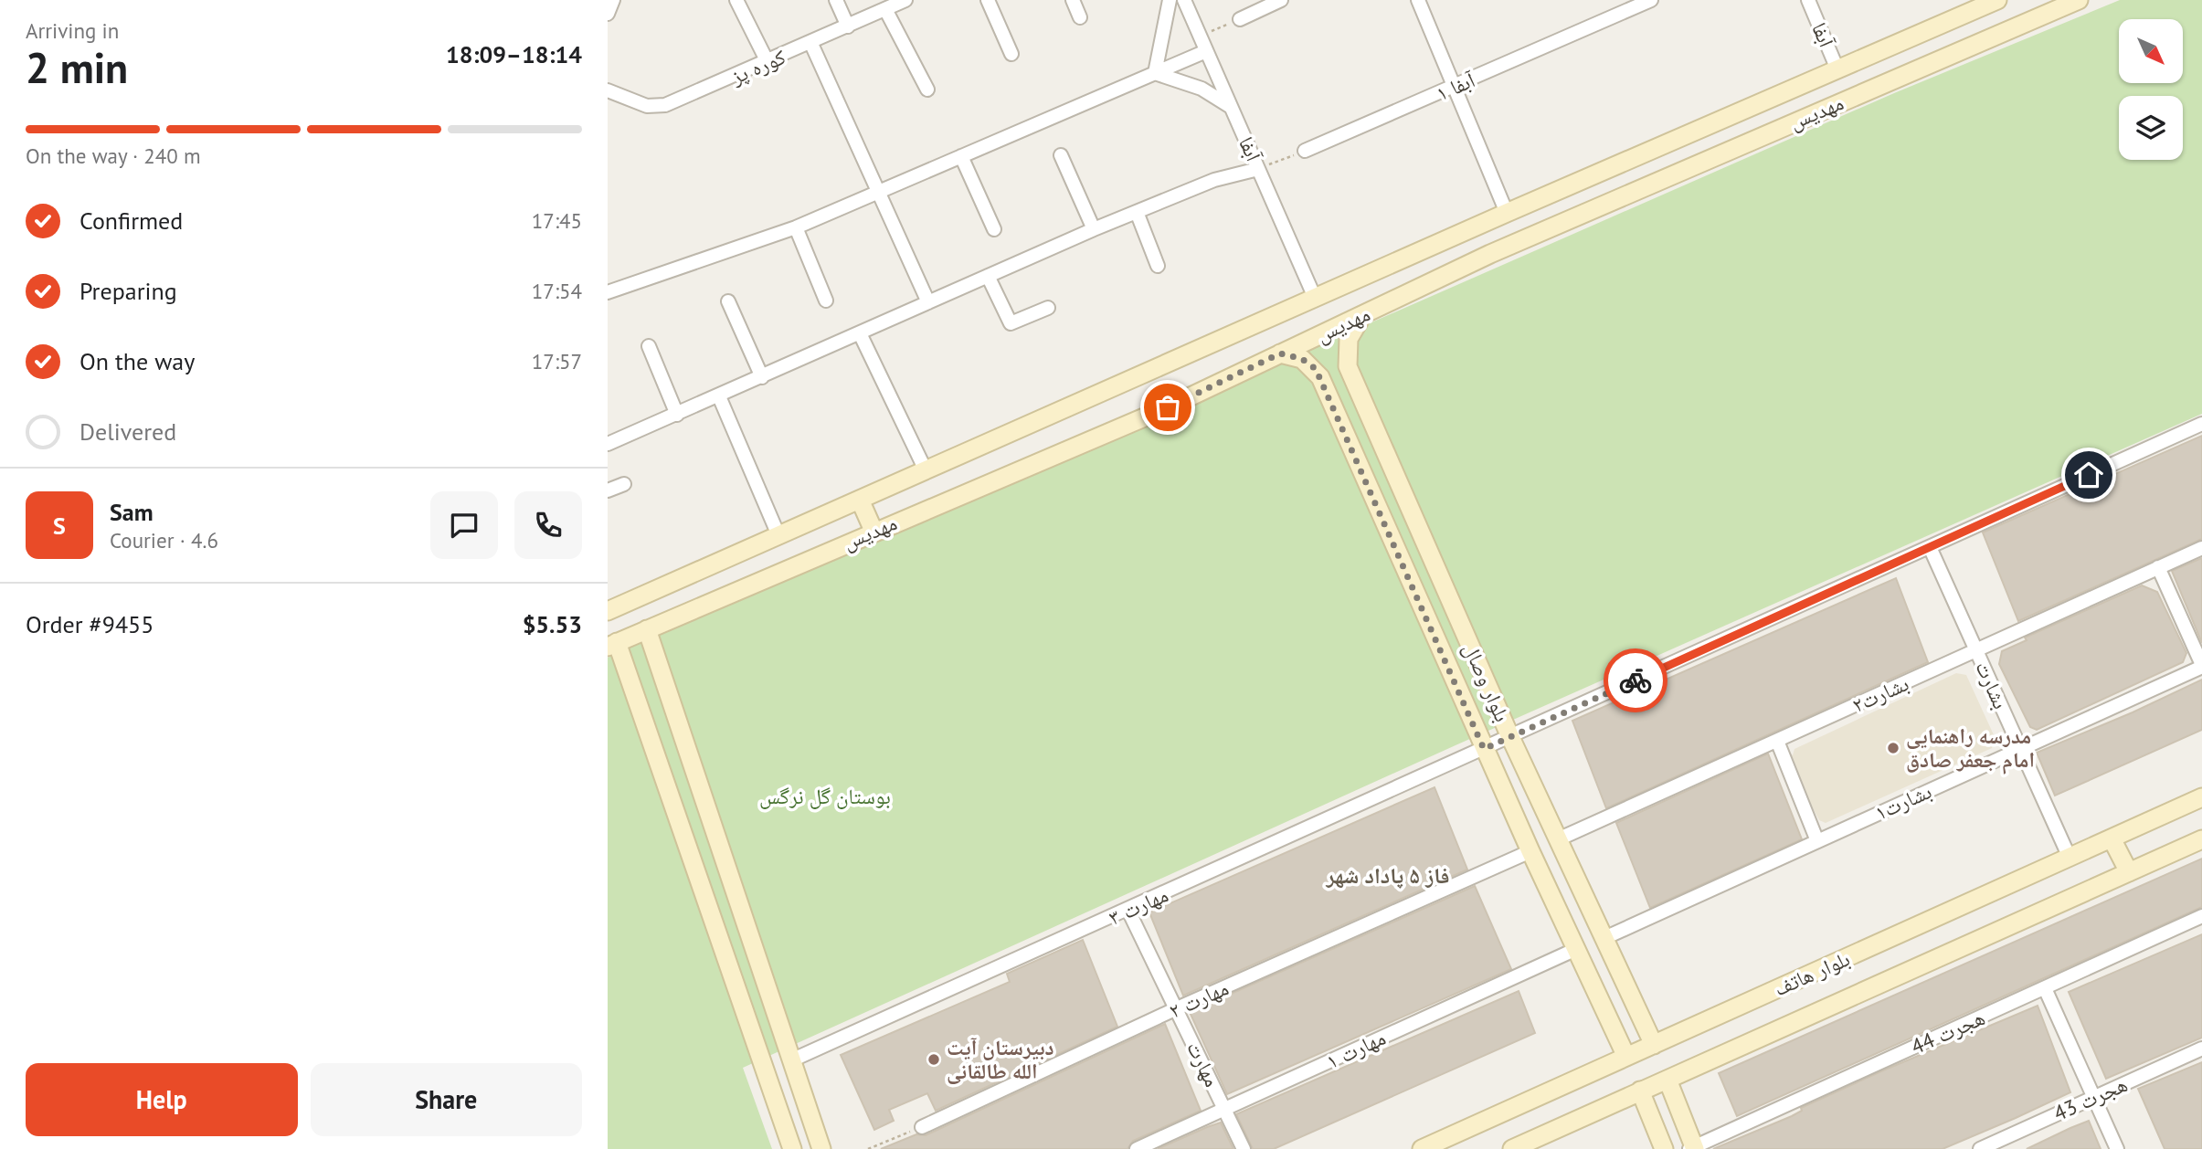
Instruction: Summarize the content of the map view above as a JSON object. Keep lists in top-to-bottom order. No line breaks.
{"streets":{"street":["آبفا","کوره پز","آبفا ۱","مهدیس","بلوار وصال","بشارت","بشارت۲","بشارت۱","مهارت ۳","بلوار هاتف","مهارت ۲","هجرت 44","مهارت ۱","مهارت","هجرت 43"]},"crossings":[["آبفا","مهدیس"],["مهدیس","بلوار وصال"],["بلوار وصال","بشارت۲"],["بلوار وصال","بشارت۱"],["بلوار وصال","مهارت ۳"],["بلوار وصال","بلوار هاتف"],["بلوار وصال","مهارت ۲"],["بلوار وصال","مهارت ۱"],["بشارت","بشارت۲"],["بشارت","بشارت۱"],["بشارت","مهارت ۳"],["بشارت","بلوار هاتف"],["مهارت ۳","مهارت"],["مهارت ۲","مهارت"],["مهارت ۱","مهارت"]],"districts":["فاز ۵ پاداد شهر"],"parks":["بوستان گل نرگس"],"places":["مدرسه راهنمایی امام جعفر صادق","دبیرستان آیت الله طالقانی"],"north":"bottom right","page":{"heading":["2 min","Arriving in","18:09–18:14"],"panel":["Sam","Courier · 4.6","Order #9455","$5.53"],"bar":"On the way · 240 m","list":[["Confirmed","17:45"],["Preparing","17:54"],["On the way","17:57"],"Delivered"],"round":"S","buttons":["Help","Share"]}}
